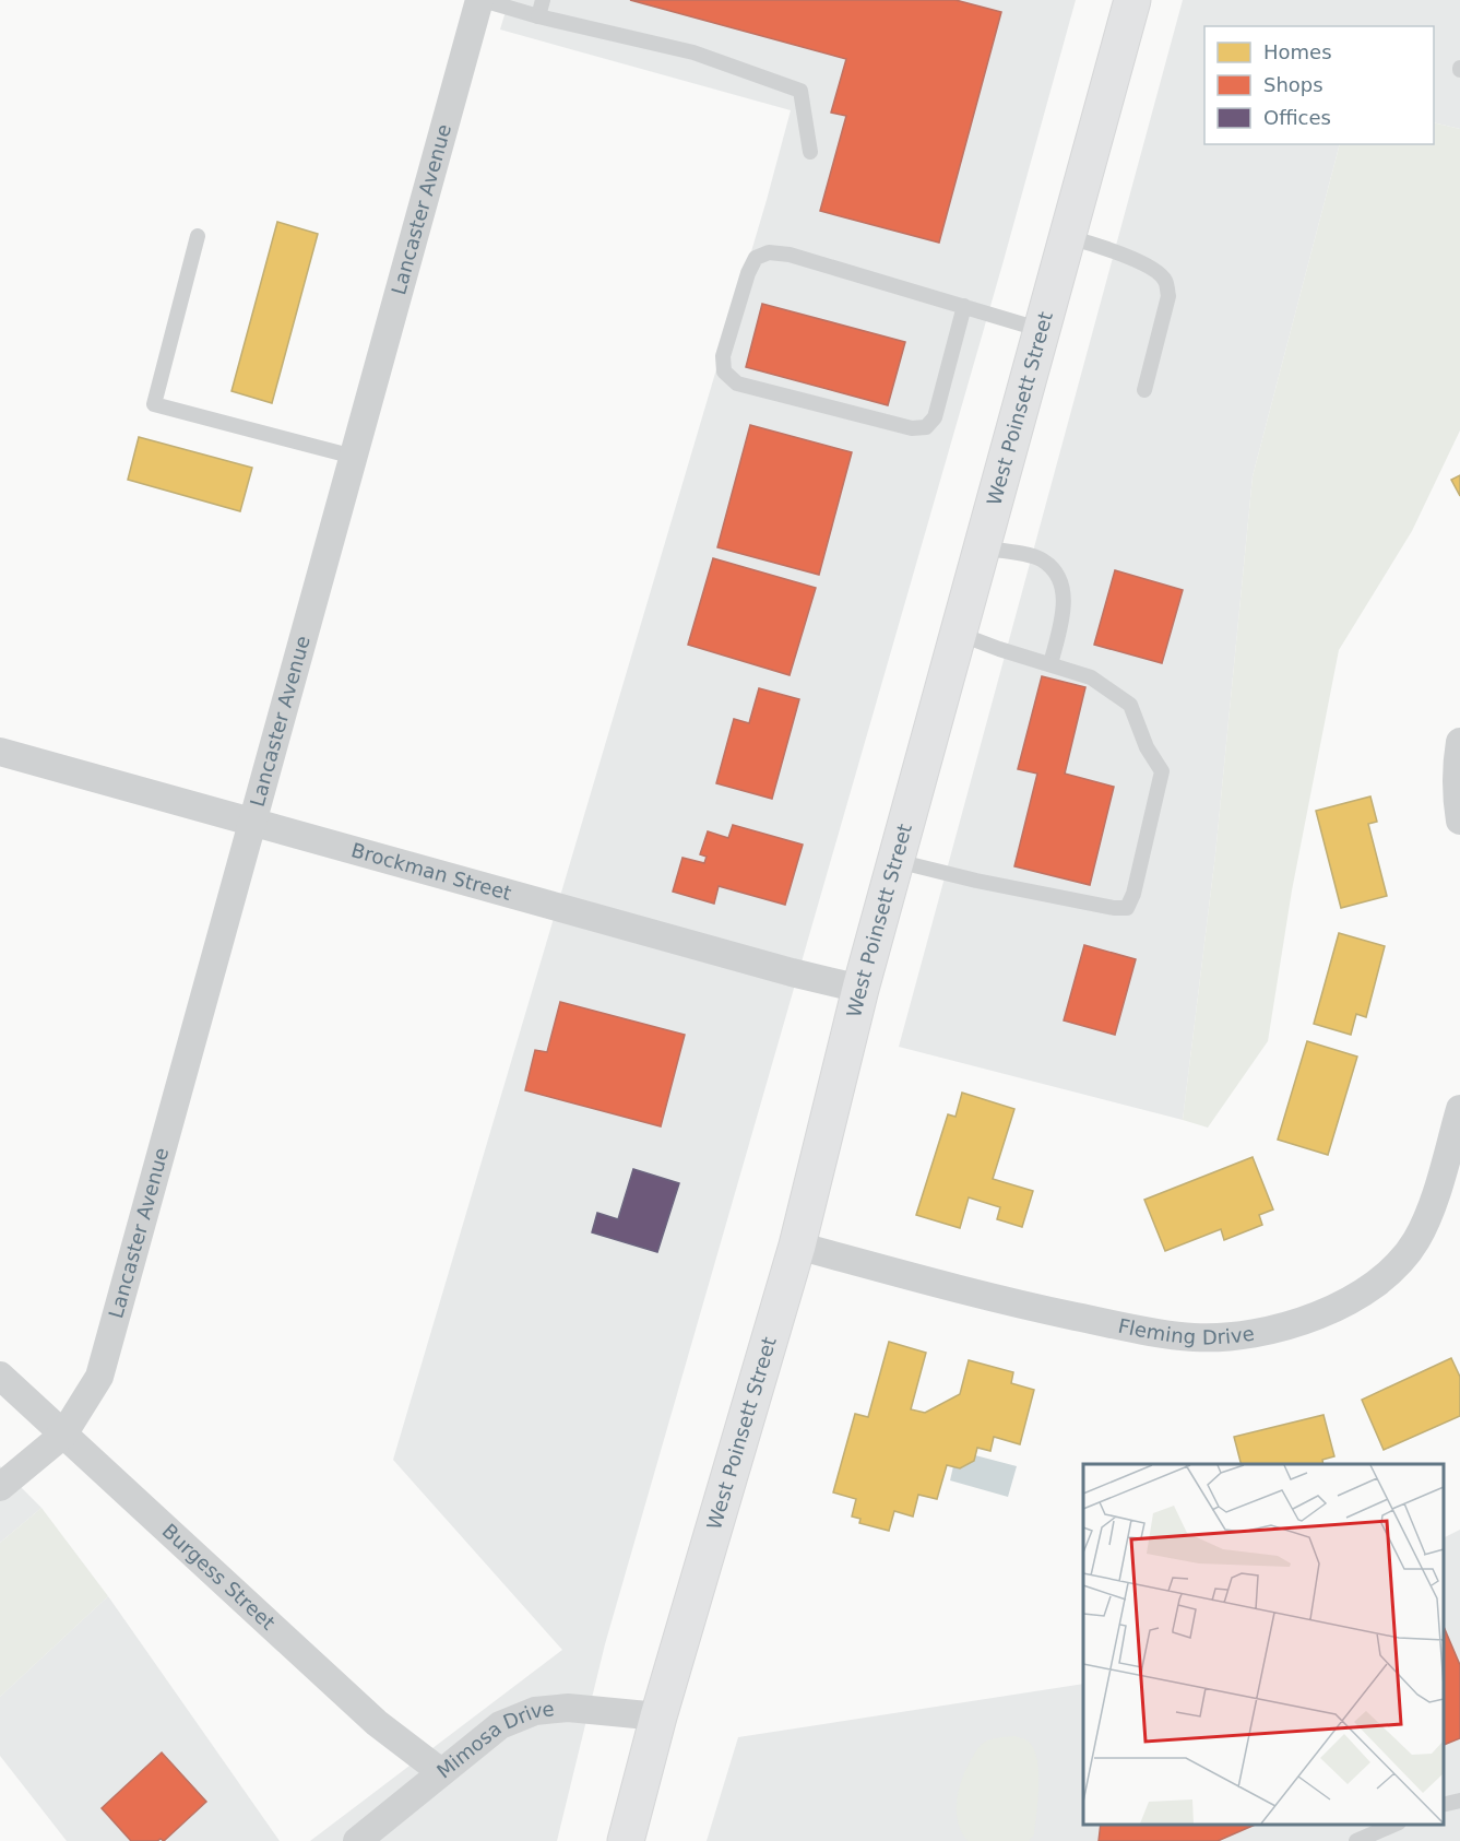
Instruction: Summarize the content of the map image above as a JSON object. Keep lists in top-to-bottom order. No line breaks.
{"streets":{"main road":["West Poinsett Street"],"street":["Lancaster Avenue","Brockman Street","Fleming Drive","Burgess Street","Mimosa Drive"]},"crossings":[["Lancaster Avenue","Brockman Street"],["Lancaster Avenue","Burgess Street"],["West Poinsett Street","Brockman Street"],["West Poinsett Street","Fleming Drive"],["West Poinsett Street","Mimosa Drive"],["Burgess Street","Mimosa Drive"]],"legend":["Homes","Shops","Offices"]}
